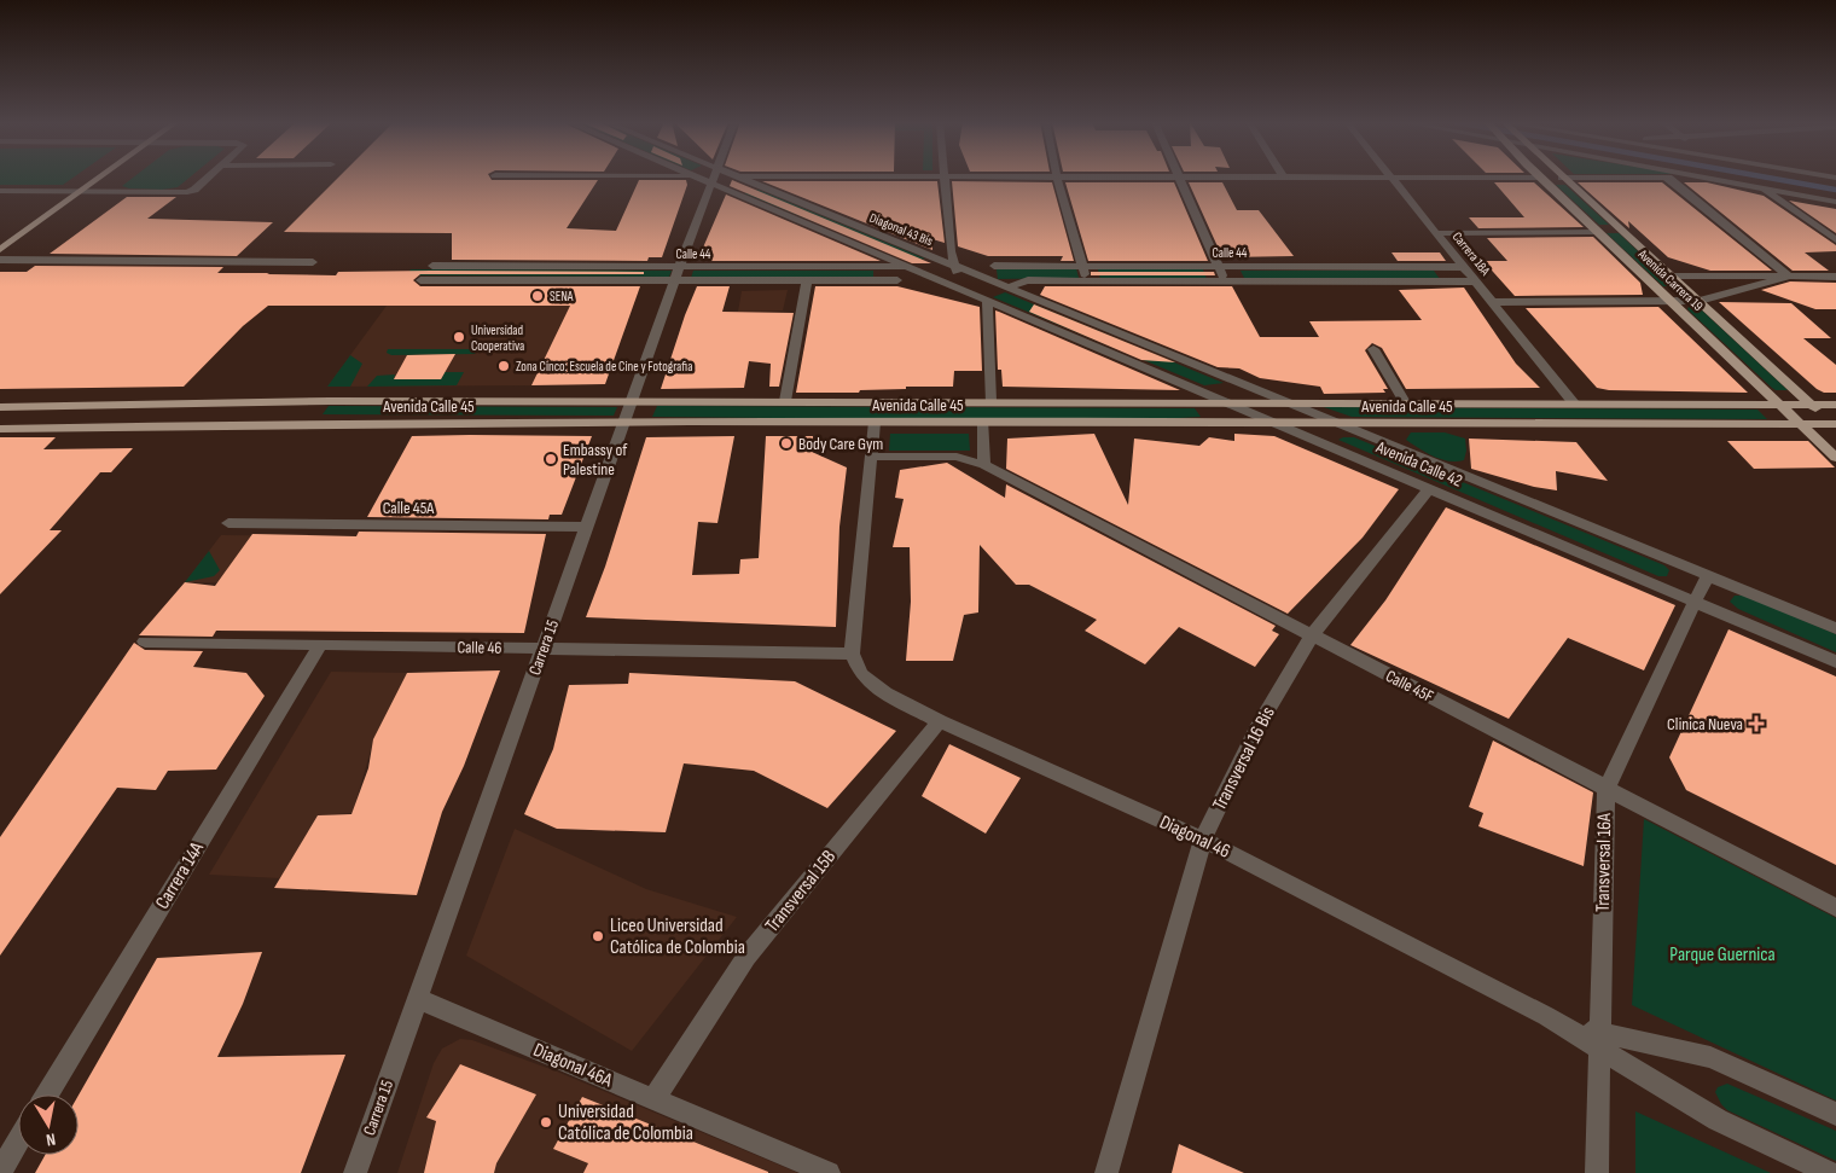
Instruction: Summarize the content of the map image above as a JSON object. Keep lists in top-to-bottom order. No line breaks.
{"streets":{"main road":["Avenida Carrera 19","Avenida Calle 45"],"street":["Diagonal 43 Bis","Calle 44","Carrera 18A","Avenida Calle 42","Calle 45A","Calle 46","Carrera 15","Calle 45F","Transversal 16 Bis","Diagonal 46","Transversal 16A","Carrera 14A","Transversal 15B","Diagonal 46A"]},"crossings":[["Diagonal 43 Bis","Calle 44"],["Diagonal 43 Bis","Avenida Calle 42"],["Diagonal 43 Bis","Carrera 15"],["Calle 44","Carrera 18A"],["Calle 44","Avenida Calle 42"],["Calle 44","Carrera 15"],["Carrera 18A","Avenida Calle 45"],["Avenida Carrera 19","Avenida Calle 45"],["Avenida Calle 45","Avenida Calle 42"],["Avenida Calle 45","Carrera 15"],["Avenida Calle 42","Transversal 16 Bis"],["Avenida Calle 42","Transversal 16A"],["Calle 45A","Carrera 15"],["Calle 46","Carrera 15"],["Calle 46","Diagonal 46"],["Calle 46","Carrera 14A"],["Carrera 15","Diagonal 46A"],["Calle 45F","Transversal 16 Bis"],["Calle 45F","Transversal 16A"],["Transversal 16 Bis","Diagonal 46"],["Diagonal 46","Transversal 16A"],["Diagonal 46","Transversal 15B"],["Transversal 15B","Diagonal 46A"]],"parks":["Parque Guernica"],"places":{"other":["SENA","Universidad Cooperativa","Zona Cinco: Escuela de Cine y Fotografia","Body Care Gym","Embassy of Palestine","Liceo Universidad Católica de Colombia","Universidad Católica de Colombia"],"health":["Clinica Nueva"]},"north":"bottom"}
